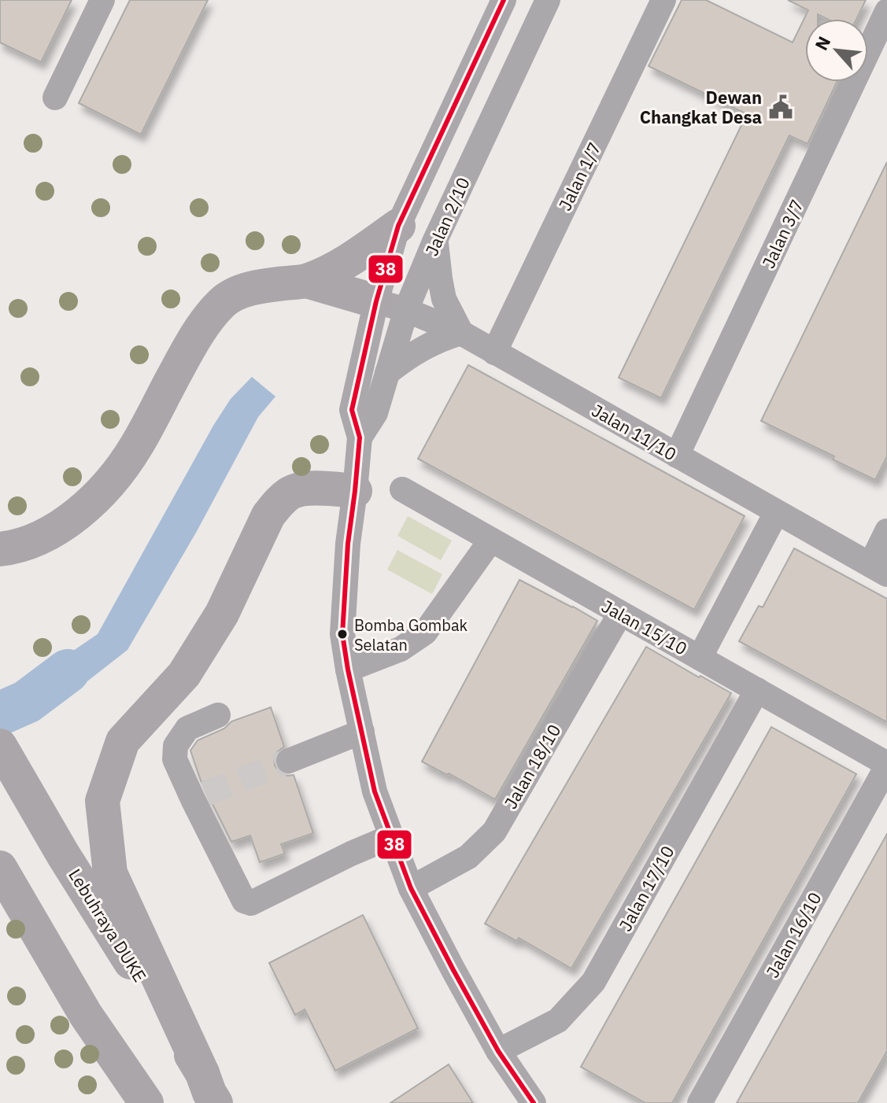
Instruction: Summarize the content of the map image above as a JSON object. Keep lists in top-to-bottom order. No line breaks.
{"streets":{"highway":["Lebuhraya DUKE"],"street":["Jalan 1/7","Jalan 2/10","Jalan 3/7","Jalan 11/10","Jalan 15/10","Jalan 18/10","Jalan 17/10","Jalan 16/10"]},"crossings":[["Jalan 1/7","Jalan 11/10"],["Jalan 2/10","Jalan 11/10"],["Jalan 2/10","Jalan 18/10"],["Jalan 2/10","Jalan 17/10"],["Jalan 3/7","Jalan 11/10"],["Jalan 15/10","Jalan 18/10"],["Jalan 15/10","Jalan 17/10"],["Jalan 15/10","Jalan 16/10"]],"places":{"public building":["Dewan Changkat Desa"],"other":["Bomba Gombak Selatan"]},"lines":["transit line 38"],"north":"top left"}
